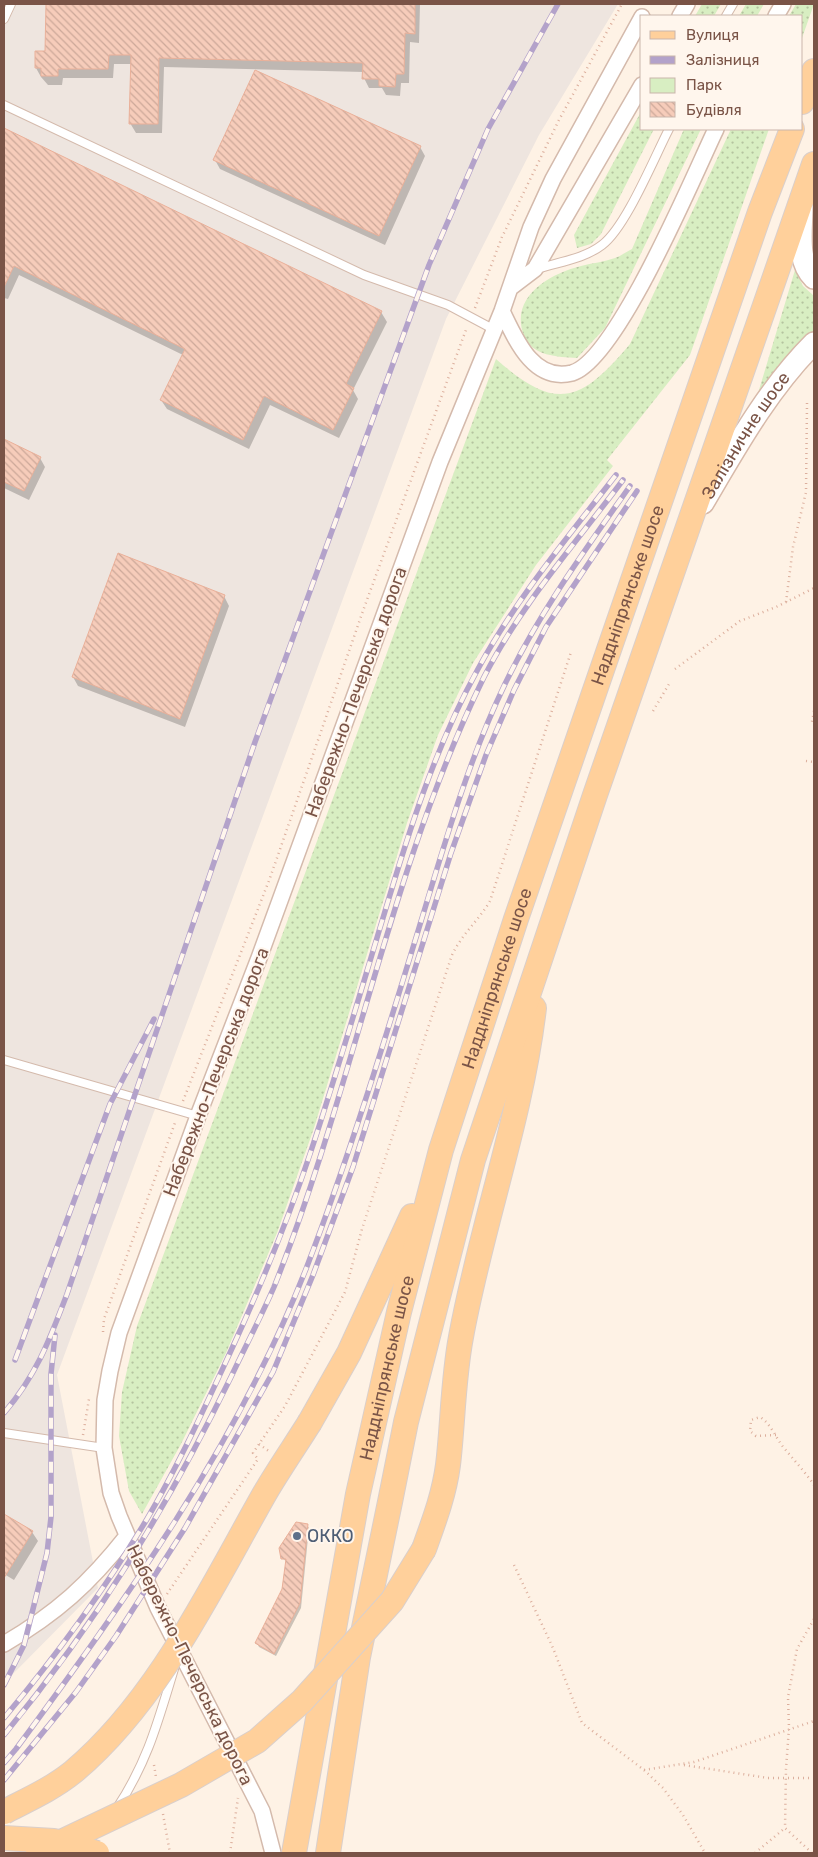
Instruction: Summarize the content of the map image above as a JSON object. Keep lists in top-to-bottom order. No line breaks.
{"streets":{"main road":["Наддніпрянське шосе"],"street":["Залізничне шосе","Набережно-Печерська дорога"]},"crossings":[["Залізничне шосе","Наддніпрянське шосе"]],"places":["ОККО"],"legend":["Вулиця","Залізниця","Парк","Будівля"]}
